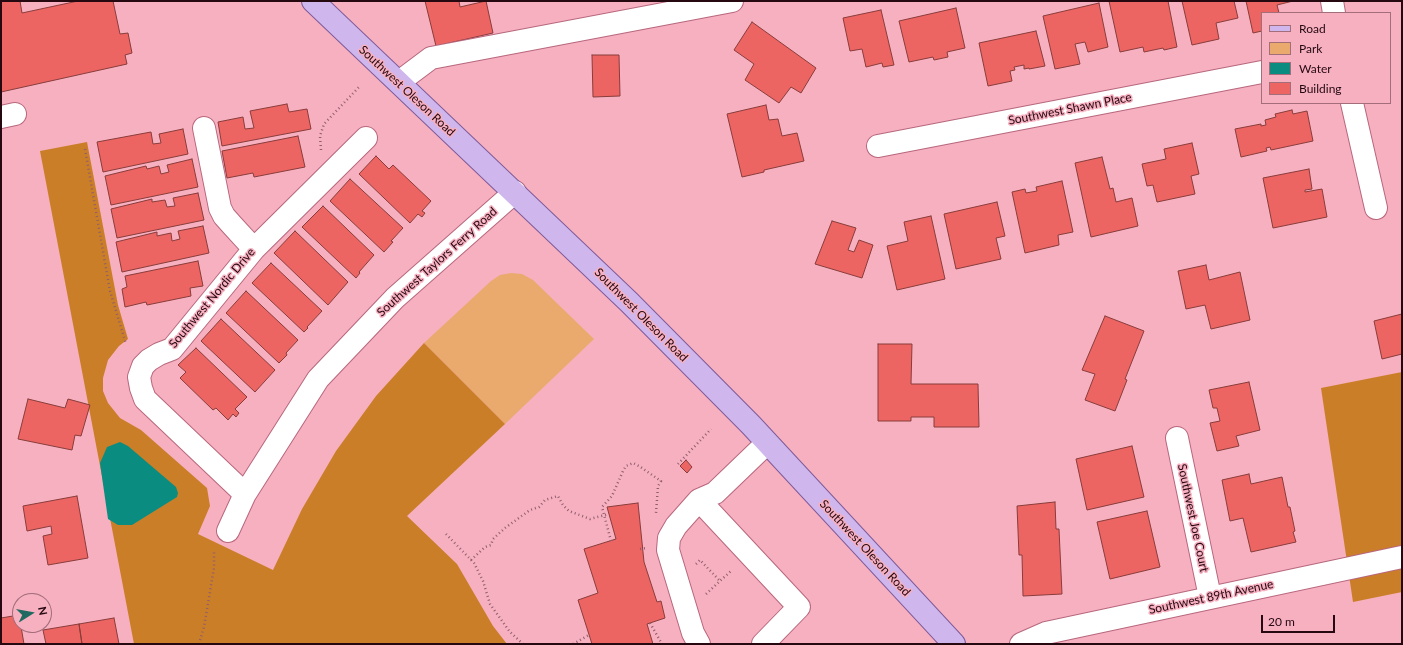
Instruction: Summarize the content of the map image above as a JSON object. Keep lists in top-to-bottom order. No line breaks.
{"streets":{"main road":["Southwest Oleson Road"],"street":["Southwest Shawn Place","Southwest Taylors Ferry Road","Southwest Nordic Drive","Southwest Joe Court","Southwest 89th Avenue"]},"crossings":[["Southwest Oleson Road","Southwest Taylors Ferry Road"],["Southwest Taylors Ferry Road","Southwest Nordic Drive"],["Southwest Joe Court","Southwest 89th Avenue"]],"legend":["Road","Park","Water","Building"],"scale_bar":"20 m","north":"right"}
